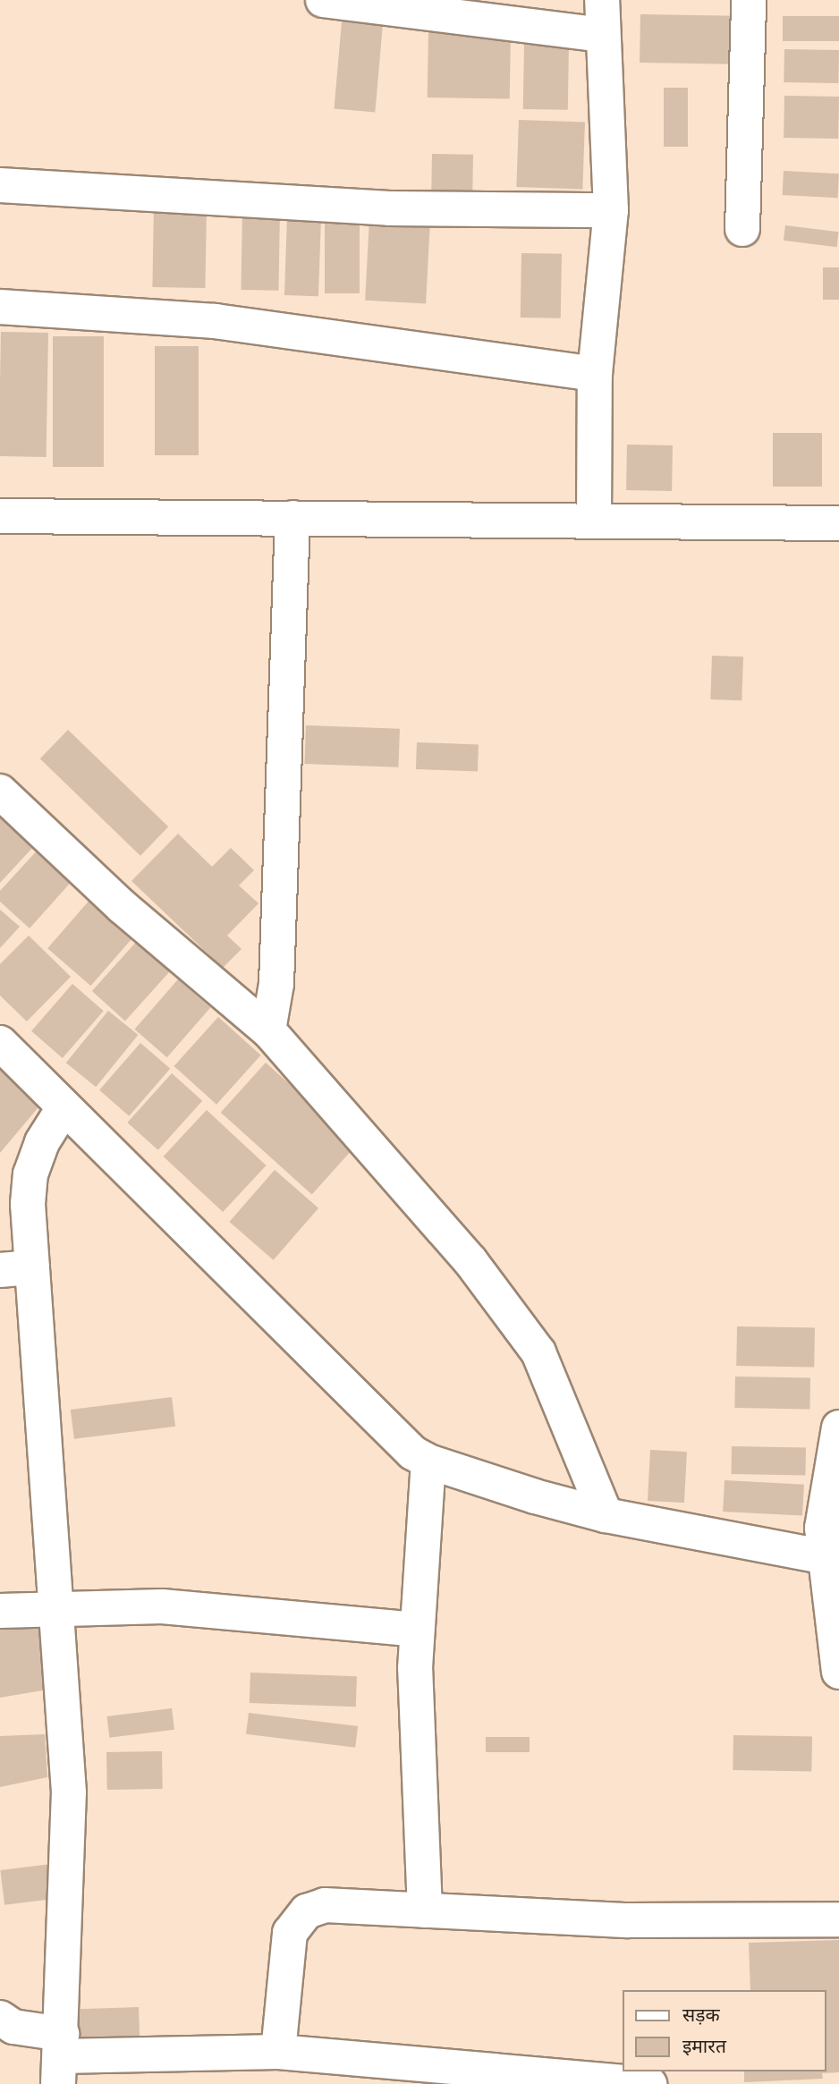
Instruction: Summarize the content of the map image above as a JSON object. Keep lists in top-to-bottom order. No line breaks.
{"legend":["सड़क","इमारत"]}
